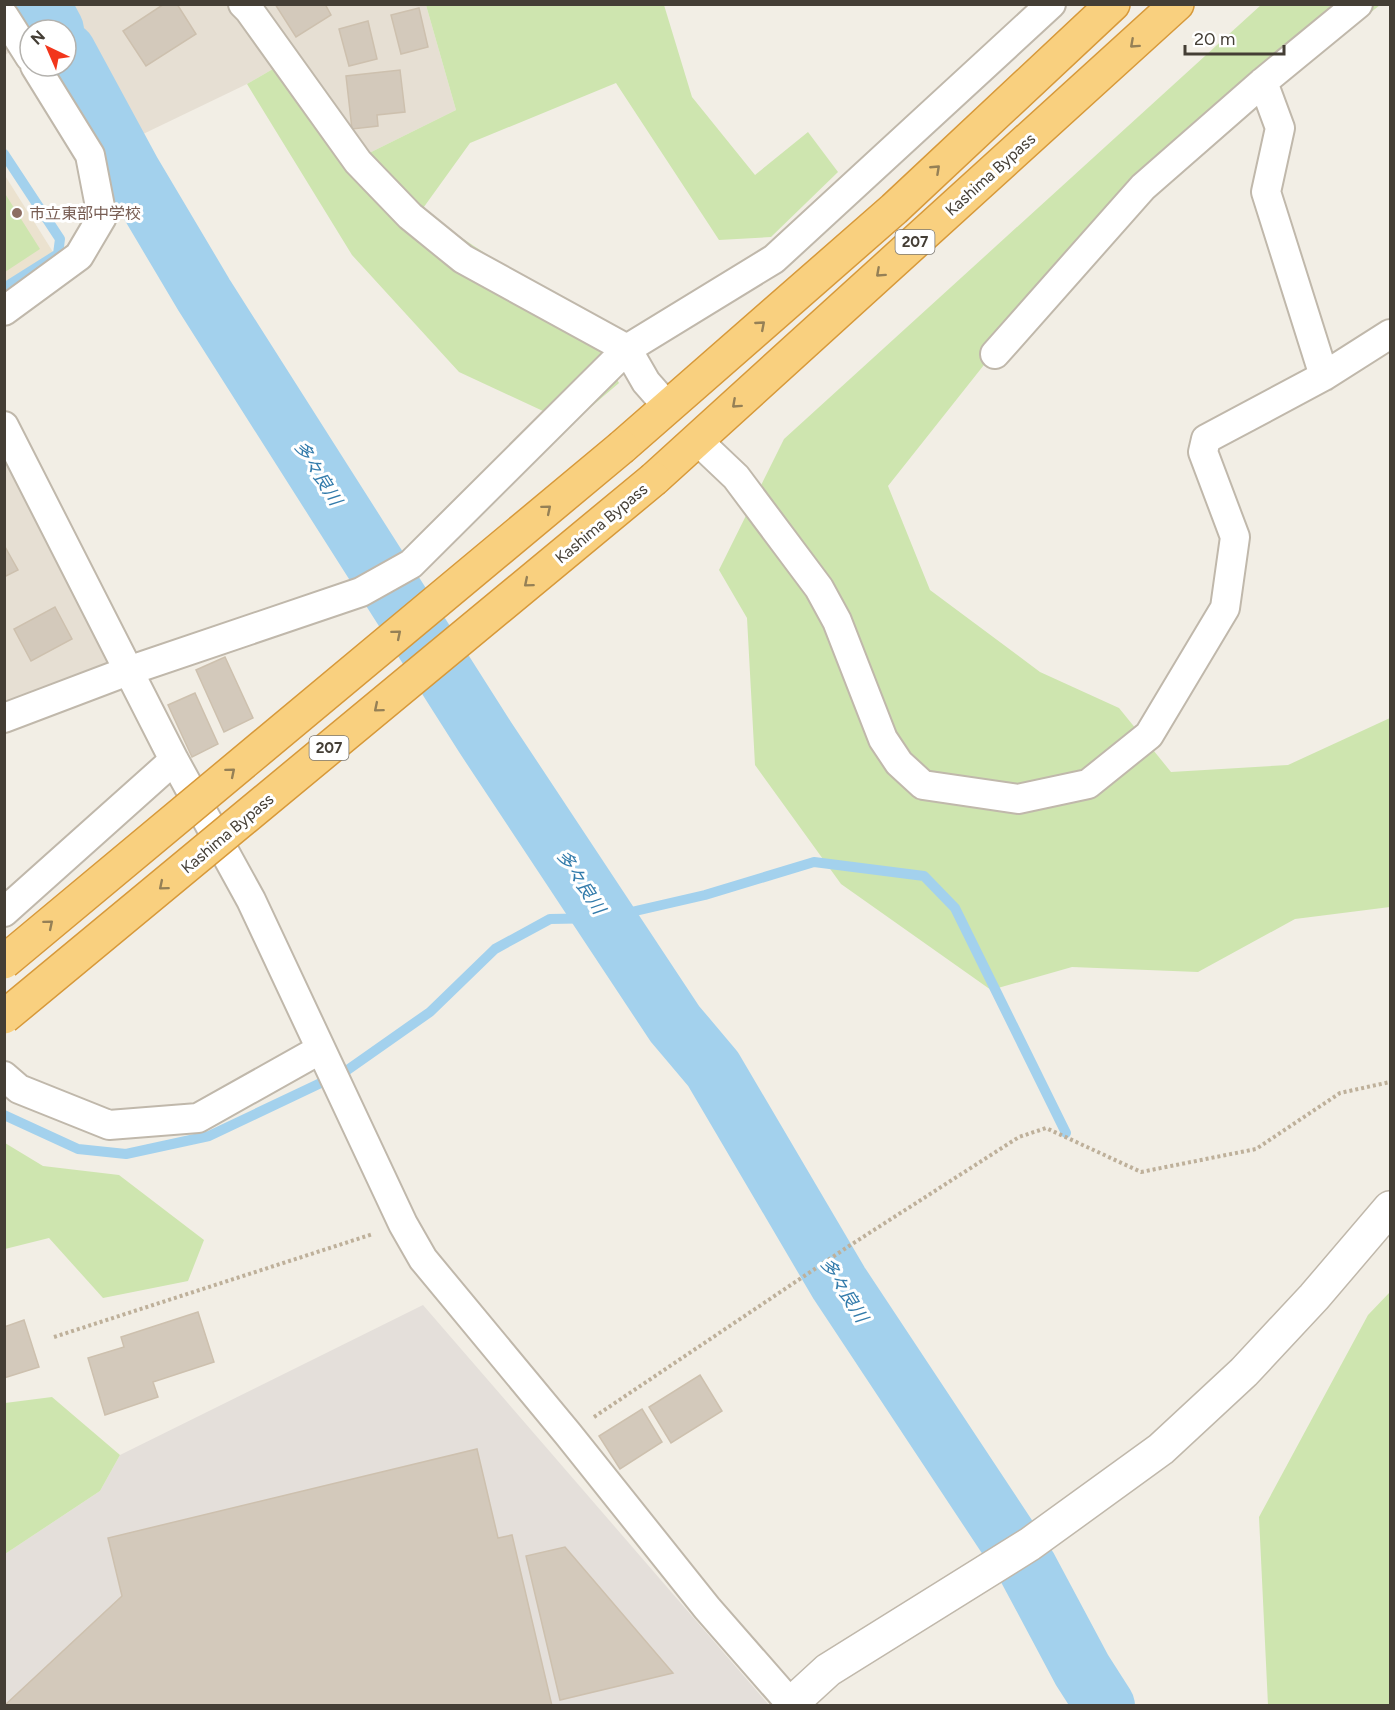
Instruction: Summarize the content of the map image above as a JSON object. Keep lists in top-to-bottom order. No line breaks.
{"streets":{"highway":["Kashima Bypass","207"]},"water":["多々良川"],"places":["市立東部中学校"],"scale_bar":"20 m","north":"top left"}
